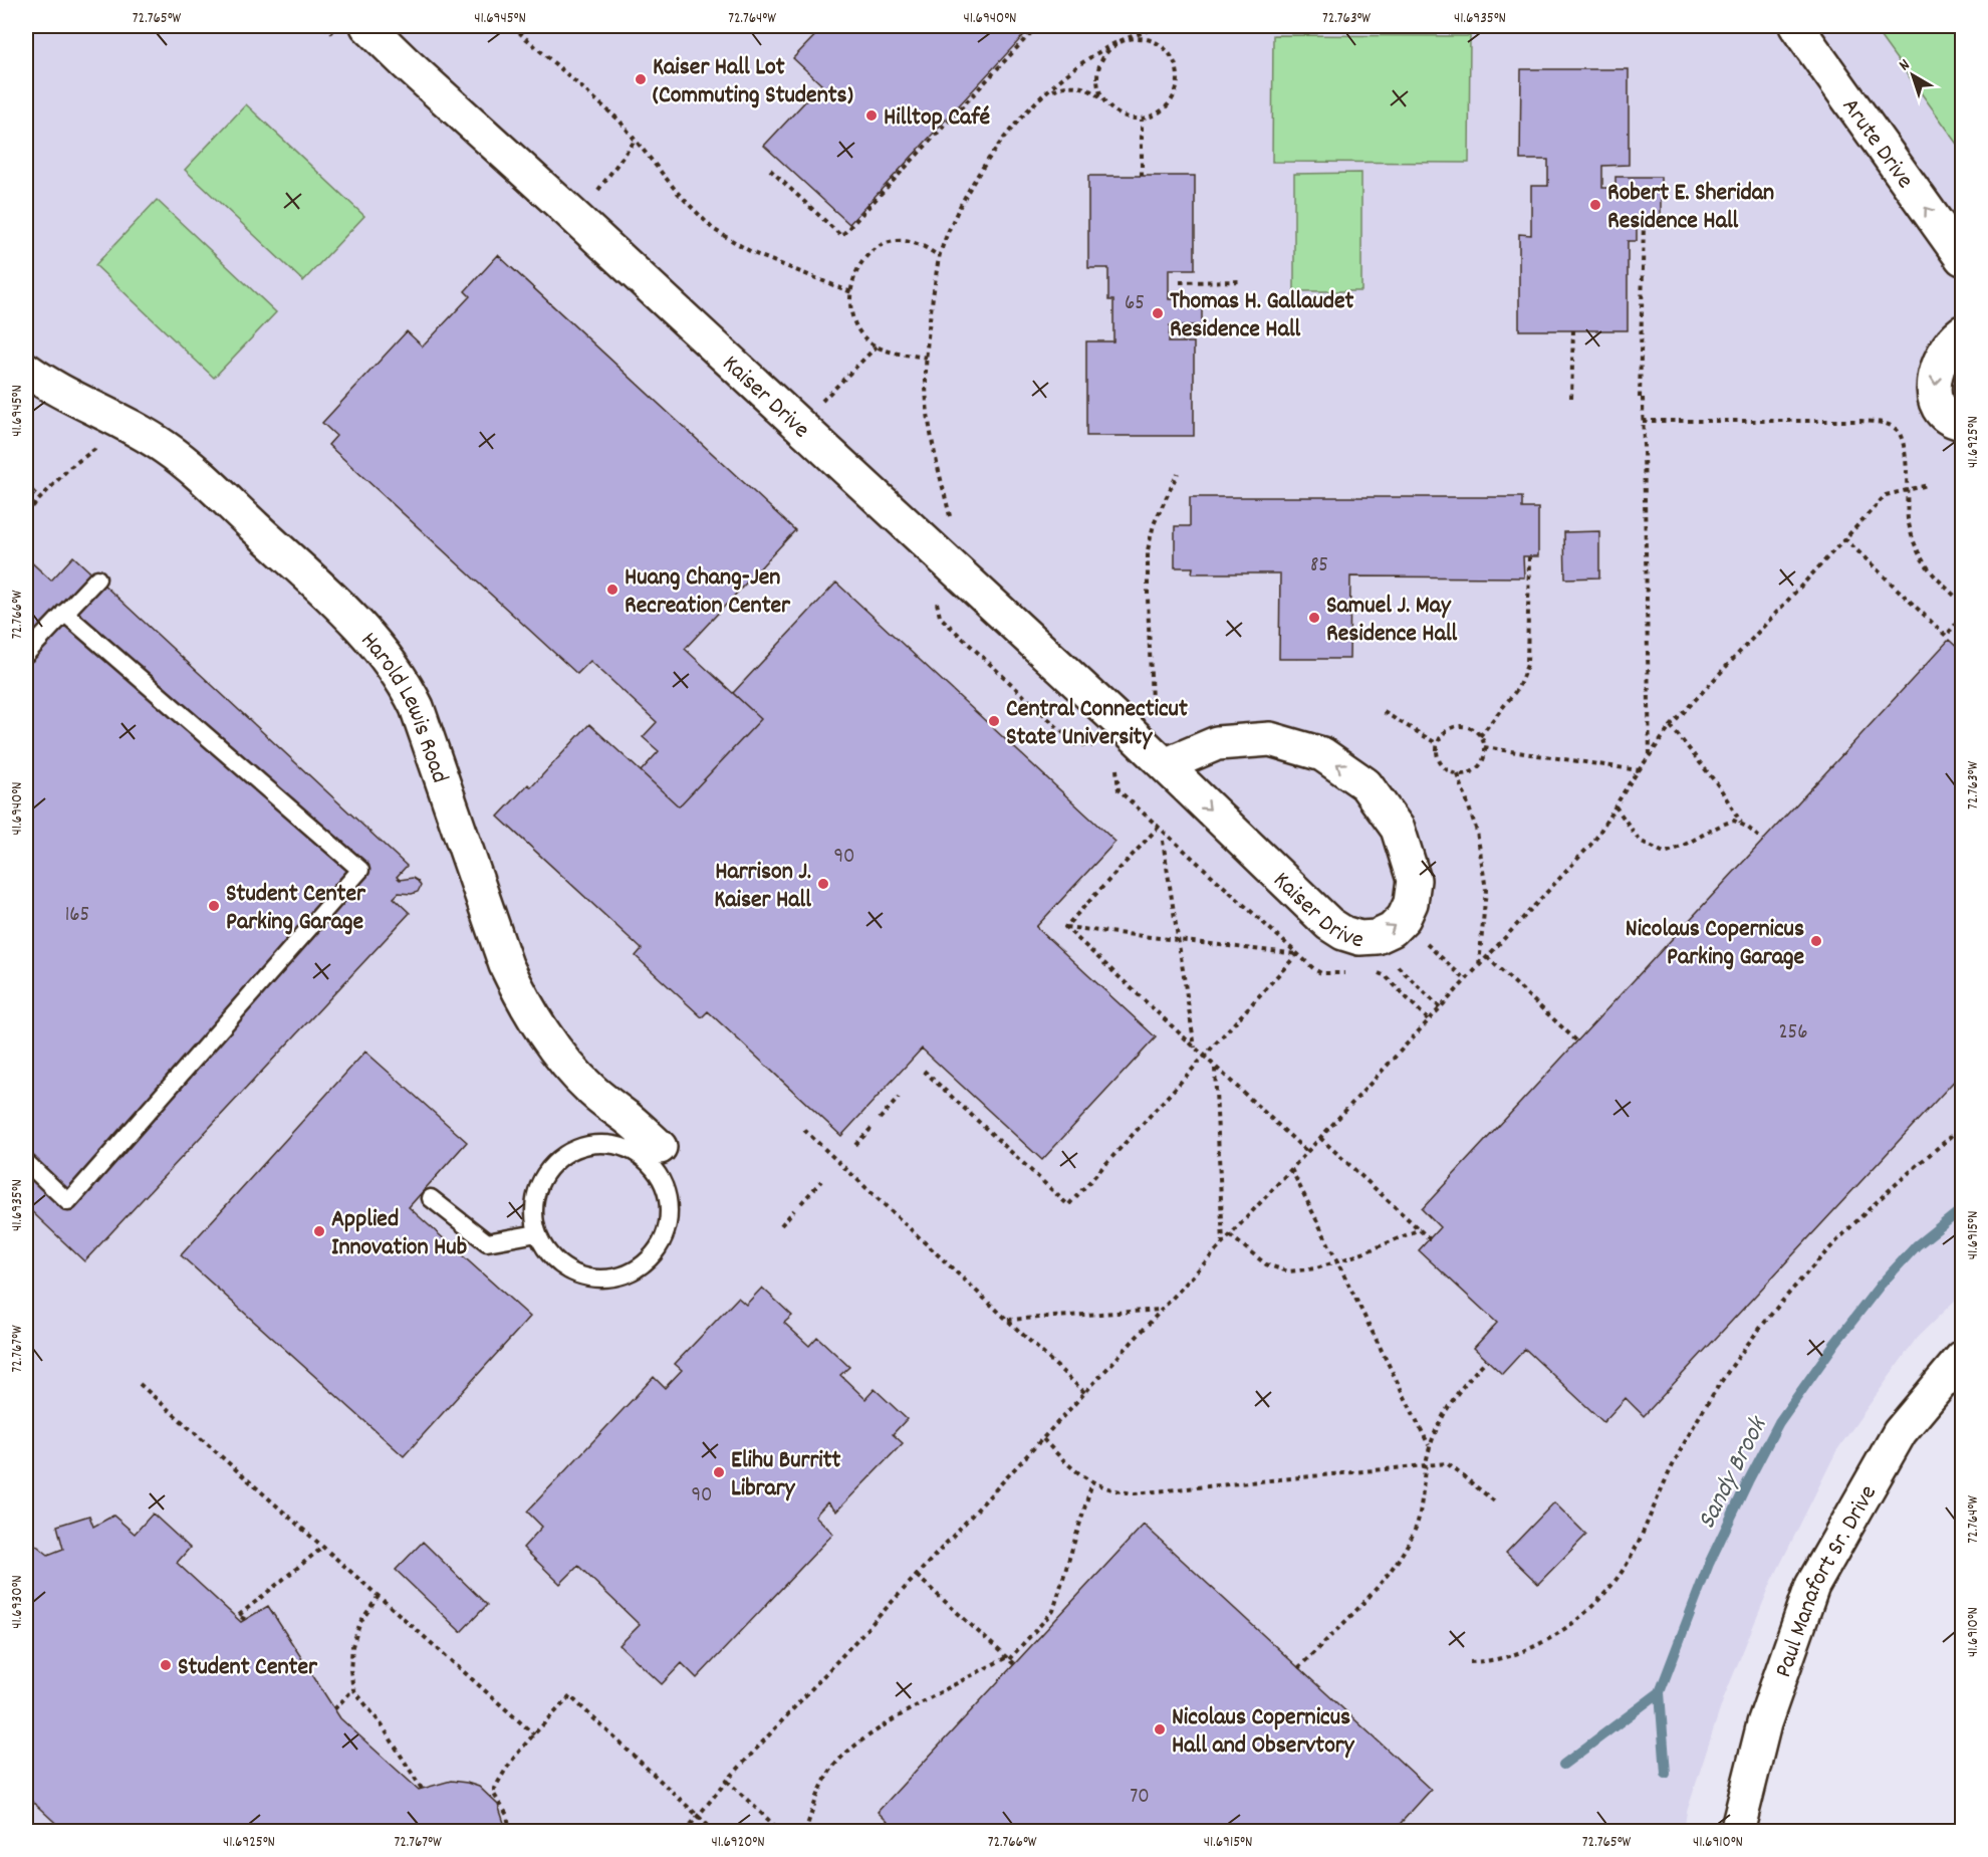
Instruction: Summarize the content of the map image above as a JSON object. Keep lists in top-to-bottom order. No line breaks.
{"streets":{"street":["Arute Drive","Kaiser Drive","Harold Lewis Road","Paul Manafort Sr. Drive"]},"one_way":["Arute Drive"],"water":["Sandy Brook"],"places":["Kaiser Hall Lot (Commuting Students)","Hilltop Café","Robert E. Sheridan Residence Hall","Thomas H. Gallaudet Residence Hall","Huang Chang-Jen Recreation Center","Samuel J. May Residence Hall","Central Connecticut State University","Harrison J. Kaiser Hall","Student Center Parking Garage","Nicolaus Copernicus Parking Garage","Applied Innovation Hub","Elihu Burritt Library","Student Center","Nicolaus Copernicus Hall and Observtory"],"house_numbers":["65","85","90","165","256","90","70"],"north":"top left","coordinates":["72.765°W","41.6945°N","72.764°W","41.6940°N","72.763°W","41.6935°N","41.6925°N","72.766°W","41.6915°N","72.767°W","41.6930°N","41.6910°N","41.6920°N"]}
